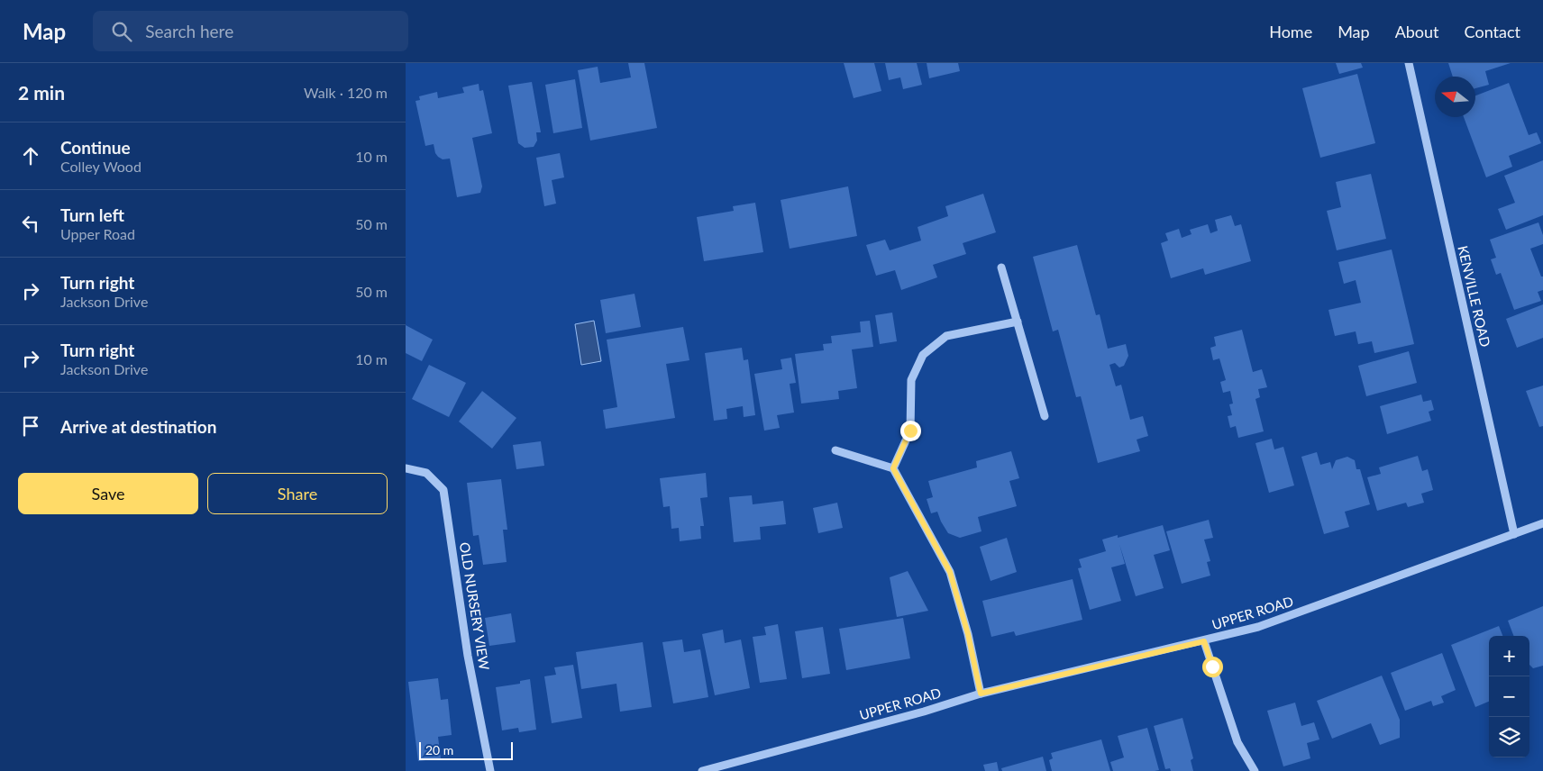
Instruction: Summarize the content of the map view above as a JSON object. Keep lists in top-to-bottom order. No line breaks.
{"streets":{"street":["KENVILLE ROAD","OLD NURSERY VIEW","UPPER ROAD"]},"crossings":[["KENVILLE ROAD","UPPER ROAD"]],"scale_bar":"20 m","north":"left","page":{"header":"Map","search":"Search here","nav":["Home","Map","About","Contact"],"heading":["2 min","Walk · 120 m"],"list":[["Continue","Colley Wood","10 m"],["Turn left","Upper Road","50 m"],["Turn right","Jackson Drive","50 m"],["Turn right","Jackson Drive","10 m"],"Arrive at destination"],"buttons":["Save","Share"],"map_buttons":["+","−"],"scale":"20 m"}}
